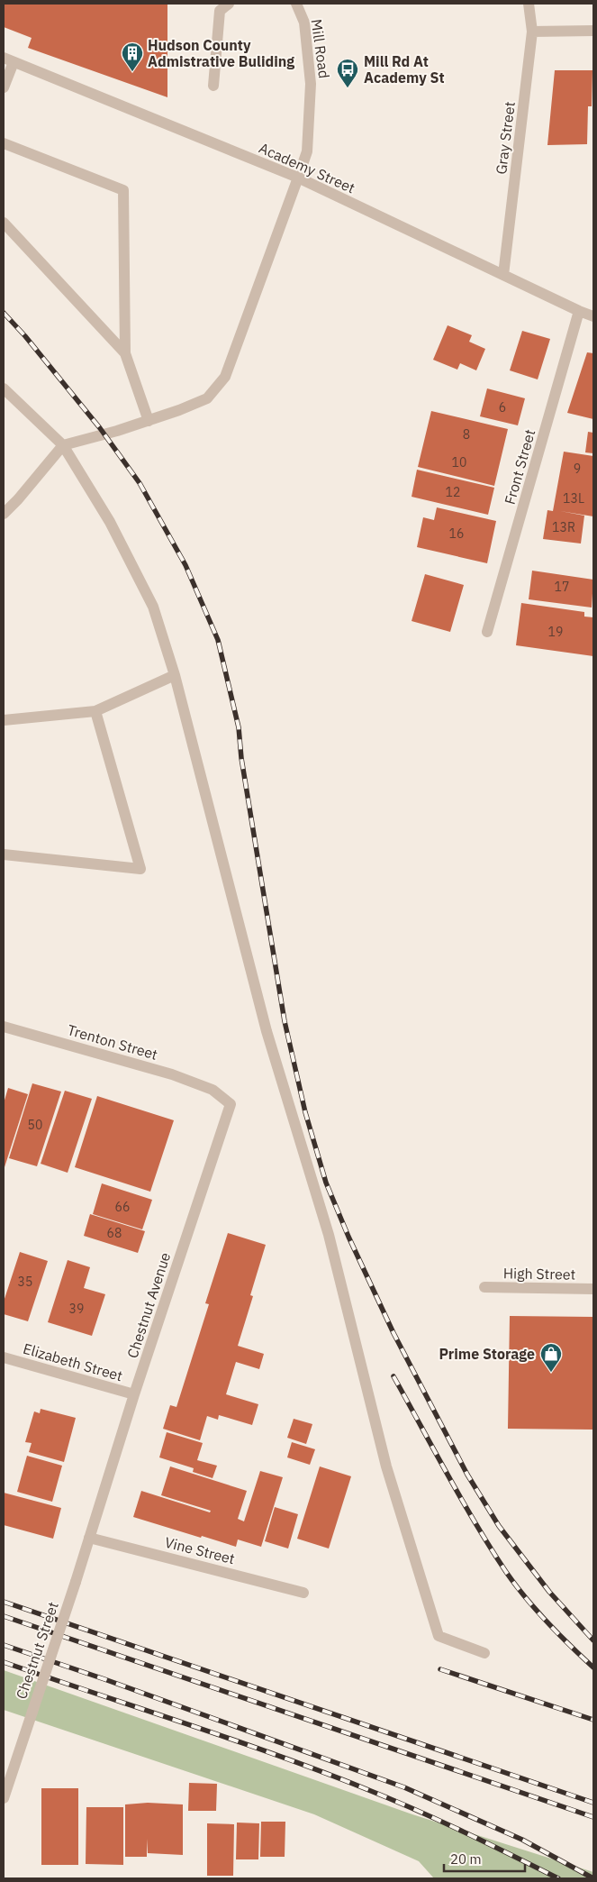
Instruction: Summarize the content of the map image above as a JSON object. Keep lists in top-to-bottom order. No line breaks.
{"streets":{"street":["Mill Road","Gray Street","Academy Street","Front Street","Trenton Street","High Street","Chestnut Avenue","Elizabeth Street","Vine Street","Chestnut Street"]},"crossings":[["Mill Road","Academy Street"],["Gray Street","Academy Street"],["Academy Street","Front Street"],["Trenton Street","Chestnut Avenue"],["Chestnut Avenue","Elizabeth Street"],["Chestnut Avenue","Vine Street"],["Chestnut Avenue","Chestnut Street"],["Vine Street","Chestnut Street"]],"places":{"building":["Hudson County Admistrative Buliding"],"bus stop":["Mill Rd At Academy St"],"shop":["Prime Storage"]},"house_numbers":["6","8","10","9","12","13L","13R","16","17","19","50","66","68","35","39"],"scale_bar":"20 m"}
